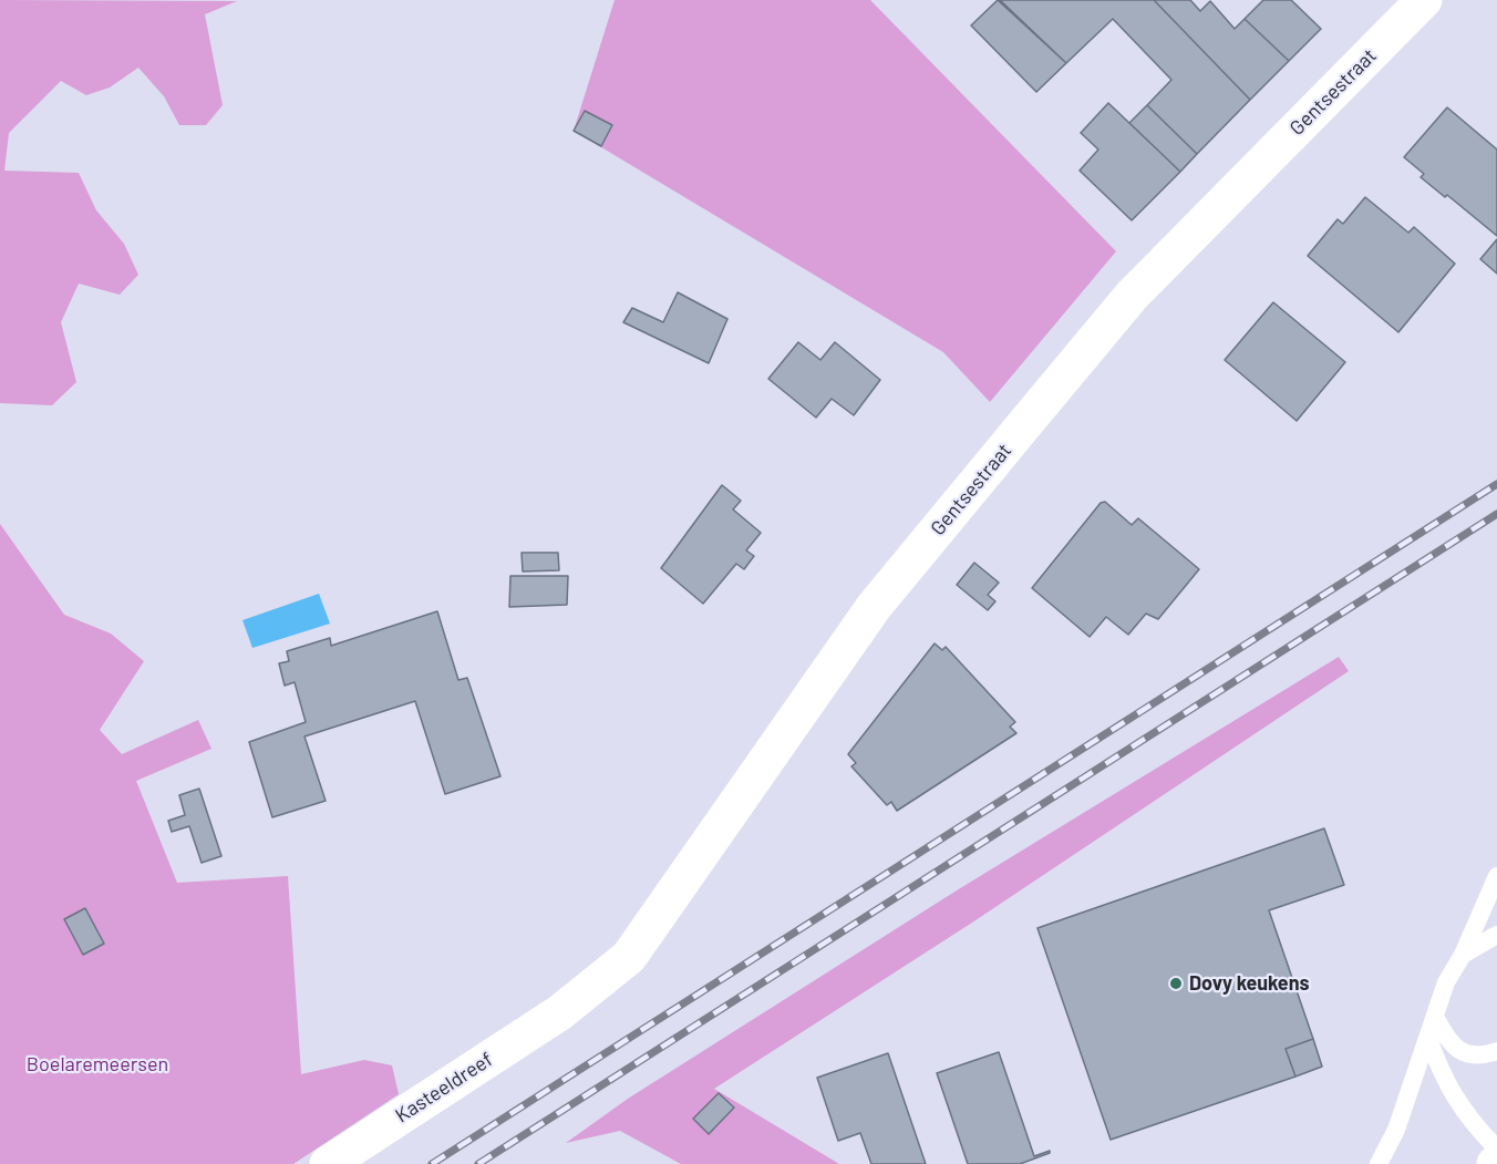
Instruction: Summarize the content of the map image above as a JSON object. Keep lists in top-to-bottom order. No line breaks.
{"streets":{"street":["Gentsestraat","Kasteeldreef"]},"crossings":[["Gentsestraat","Kasteeldreef"]],"parks":["Boelaremeersen"],"places":["Dovy keukens"]}
